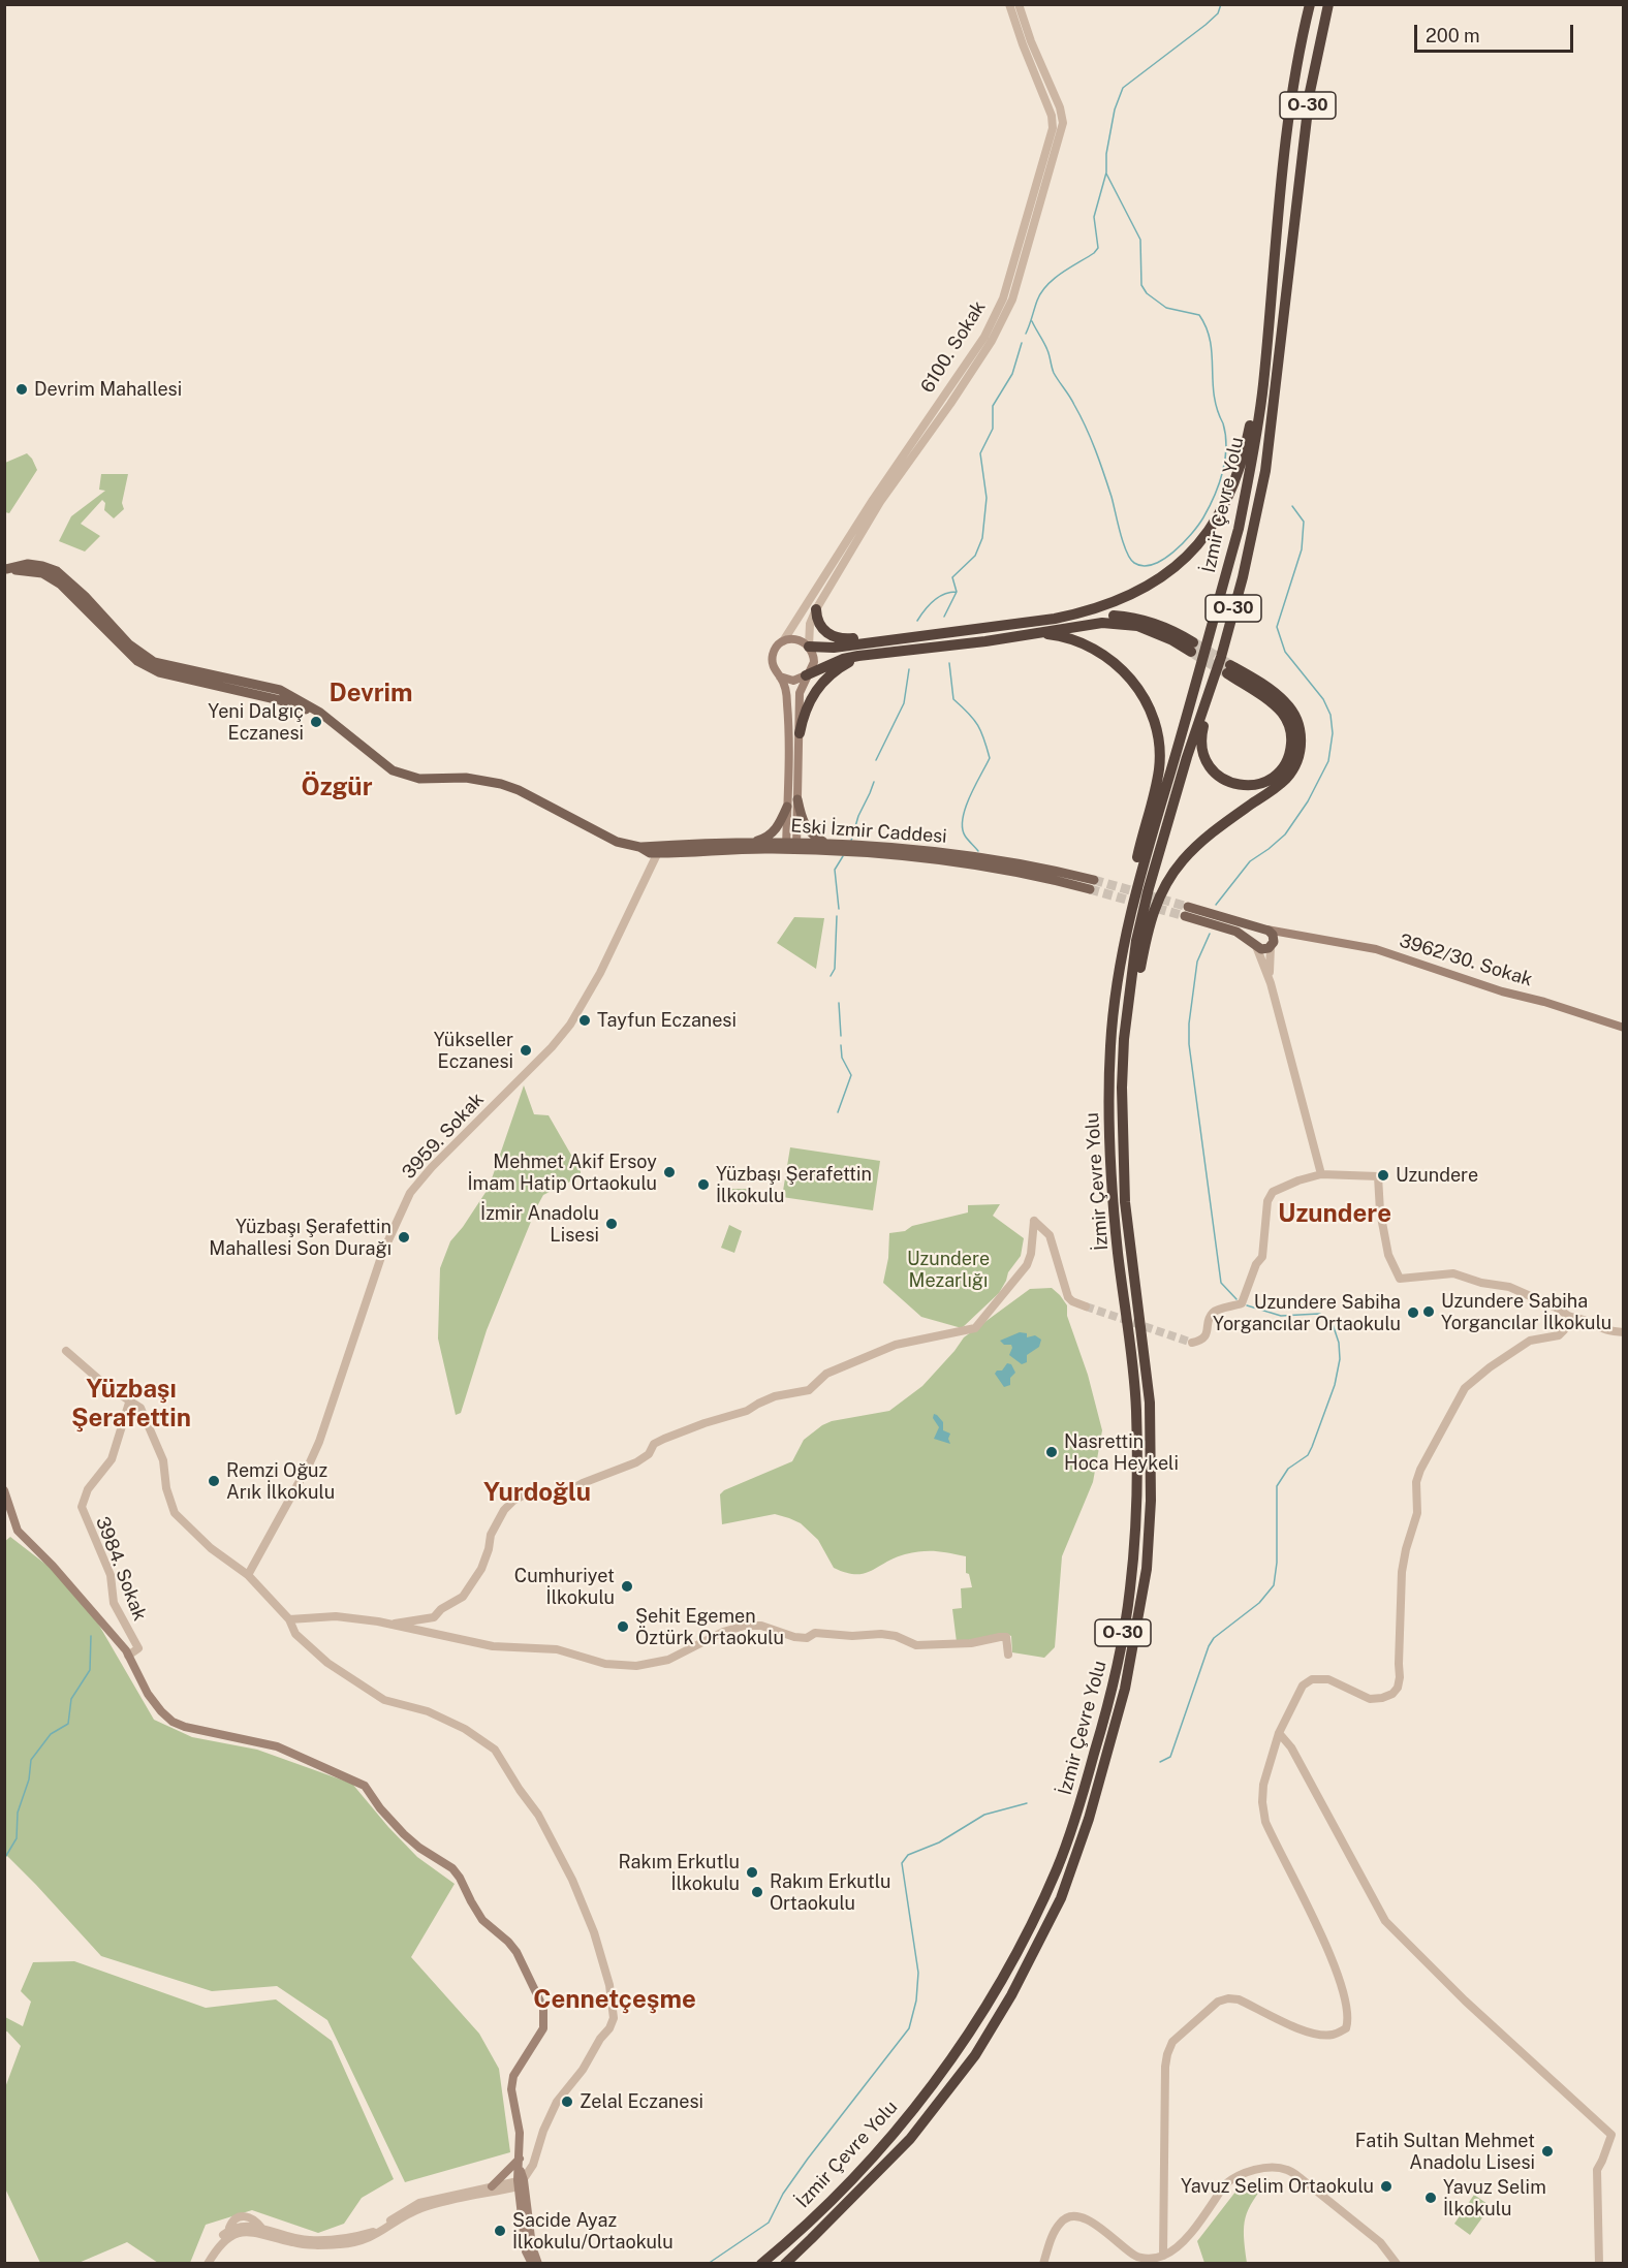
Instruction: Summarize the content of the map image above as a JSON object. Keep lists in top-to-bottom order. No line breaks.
{"streets":{"highway":["O-30","İzmir Çevre Yolu"],"main road":["6100. Sokak","Eski İzmir Caddesi","3962/30. Sokak"],"street":["3959. Sokak","3984. Sokak"]},"crossings":[["6100. Sokak","Eski İzmir Caddesi"],["Eski İzmir Caddesi","3959. Sokak"]],"districts":["Devrim","Özgür","Uzundere","Yüzbaşı Şerafettin","Yurdoğlu","Cennetçeşme"],"parks":["Uzundere Mezarlığı"],"places":["Devrim Mahallesi","Yeni Dalgıç Eczanesi","Tayfun Eczanesi","Yükseller Eczanesi","Mehmet Akif Ersoy İmam Hatip Ortaokulu","Uzundere","Yüzbaşı Şerafettin İlkokulu","İzmir Anadolu Lisesi","Yüzbaşı Şerafettin Mahallesi Son Durağı","Uzundere Sabiha Yorgancılar İlkokulu","Uzundere Sabiha Yorgancılar Ortaokulu","Nasrettin Hoca Heykeli","Remzi Oğuz Arık İlkokulu","Cumhuriyet İlkokulu","Şehit Egemen Öztürk Ortaokulu","Rakım Erkutlu İlkokulu","Rakım Erkutlu Ortaokulu","Zelal Eczanesi","Fatih Sultan Mehmet Anadolu Lisesi","Yavuz Selim Ortaokulu","Yavuz Selim İlkokulu","Sacide Ayaz İlkokulu/Ortaokulu"],"scale_bar":"200 m"}
